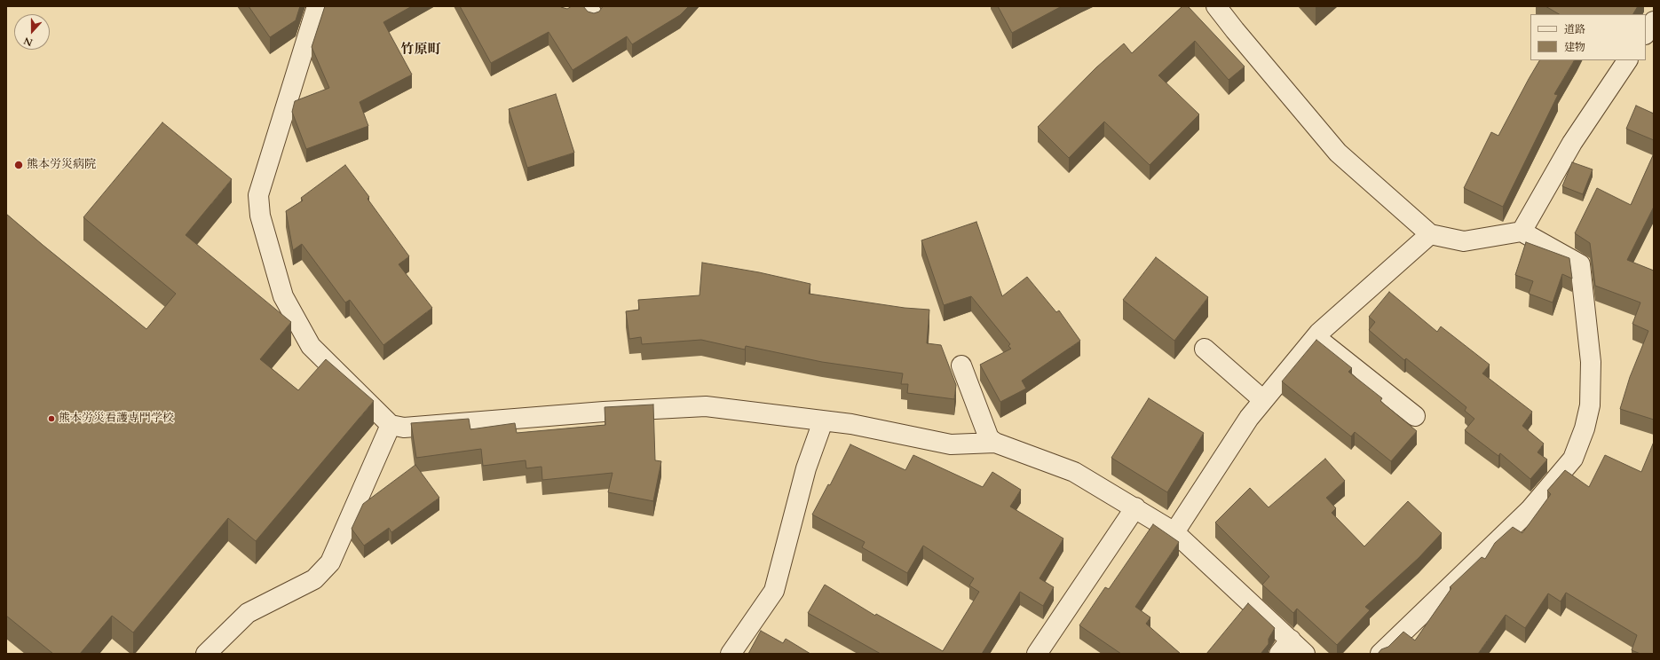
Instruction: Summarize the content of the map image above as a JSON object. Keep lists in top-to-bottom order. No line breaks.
{"districts":["竹原町"],"places":["熊本労災病院","熊本労災看護専門学校"],"legend":["道路","建物"],"north":"bottom"}
